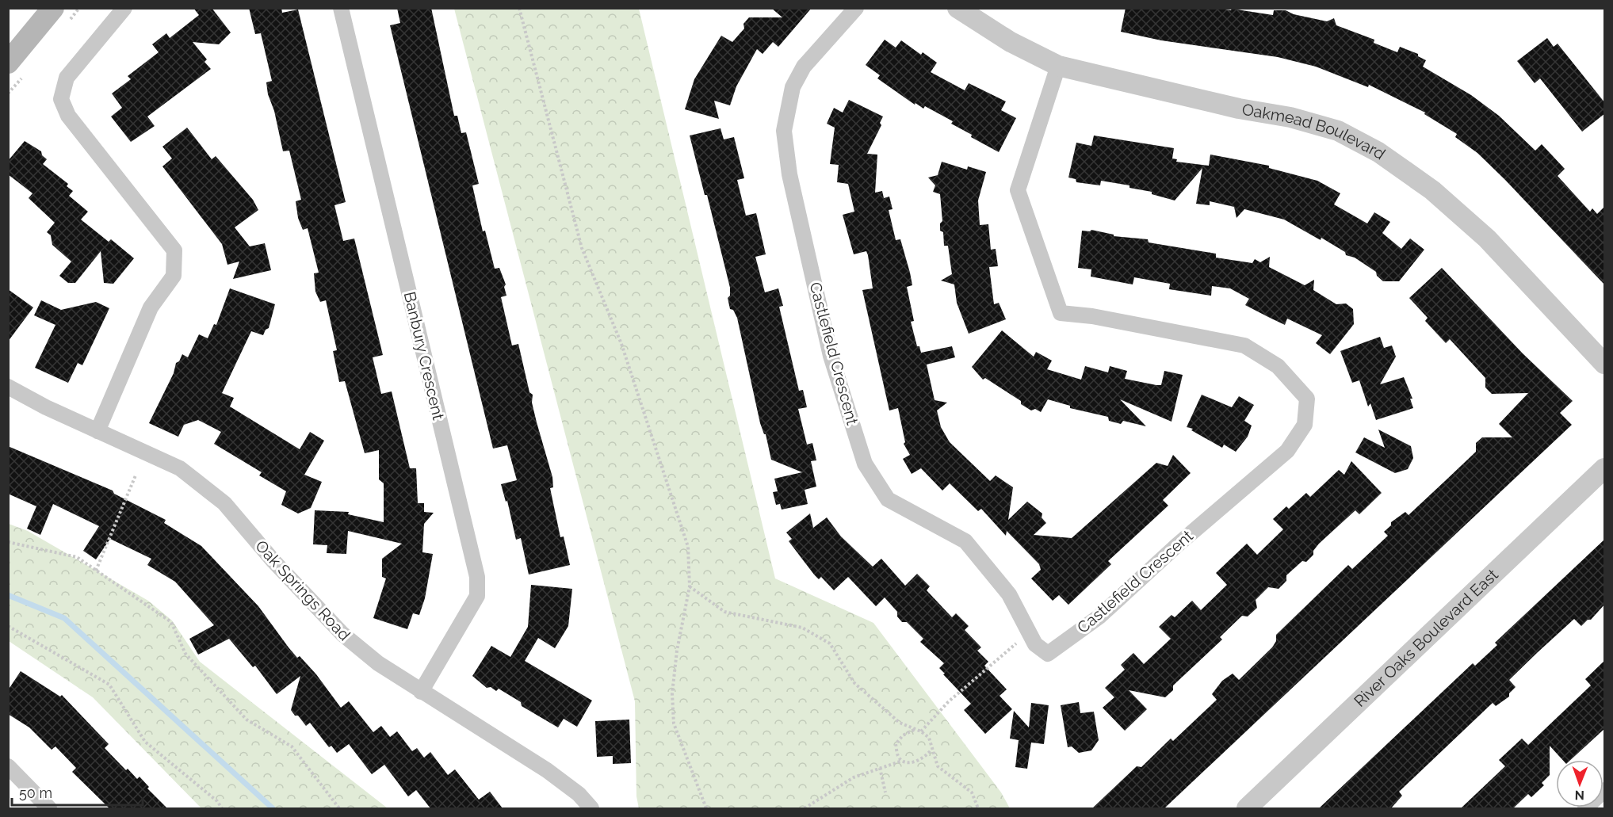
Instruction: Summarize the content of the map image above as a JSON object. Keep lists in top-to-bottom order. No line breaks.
{"streets":{"street":["Oakmead Boulevard","Castlefield Crescent","Banbury Crescent","Oak Springs Road","River Oaks Boulevard East"]},"crossings":[["Oakmead Boulevard","Castlefield Crescent"],["Banbury Crescent","Oak Springs Road"]],"scale_bar":"50 m","north":"bottom"}
